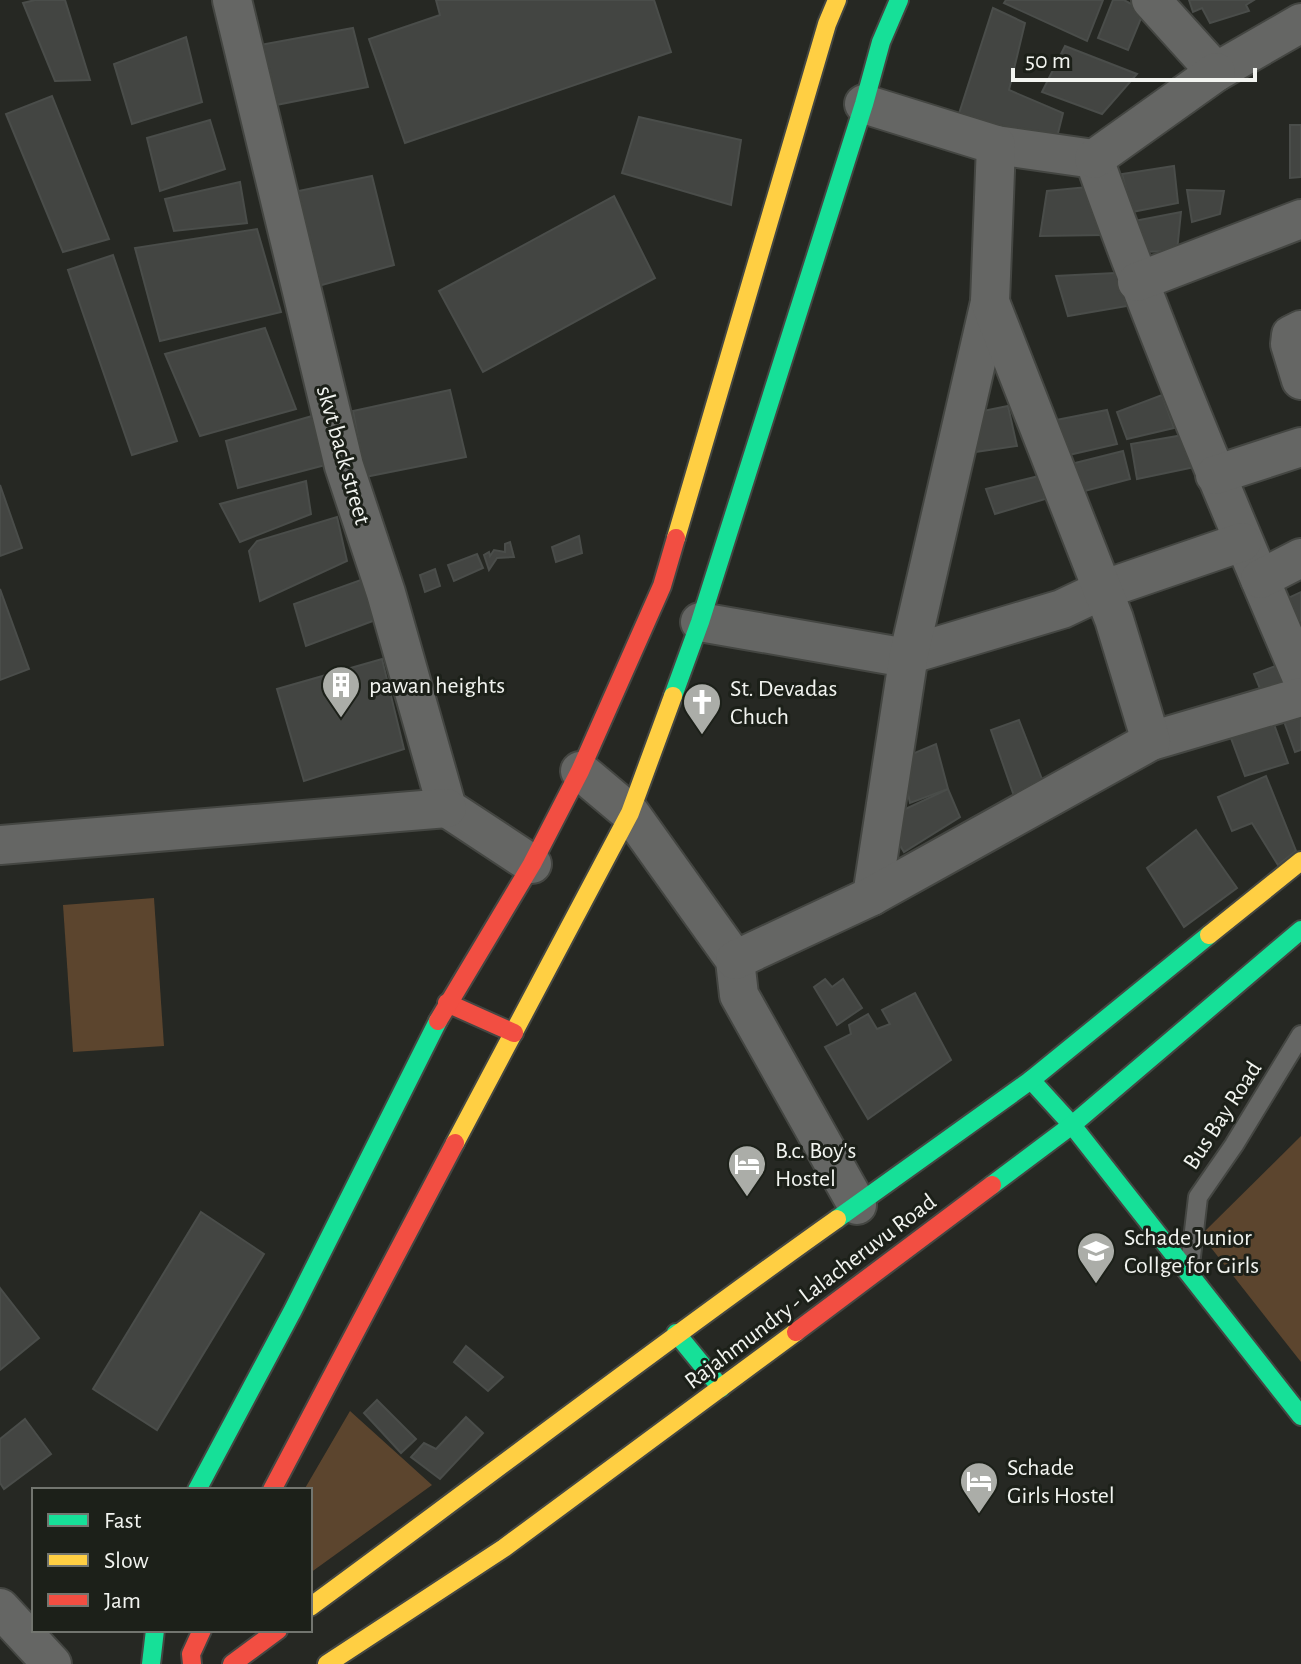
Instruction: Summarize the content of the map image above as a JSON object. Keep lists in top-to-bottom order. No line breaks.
{"streets":{"street":["skvt back street","Rajahmundry - Lalacheruvu Road"],"lane":["Bus Bay Road"]},"places":{"building":["pawan heights"],"church":["St. Devadas Chuch"],"hotel":["B.c. Boy's Hostel","Schade Girls Hostel"],"school or university":["Schade Junior Collge for Girls"]},"legend":["Fast","Slow","Jam"],"scale_bar":"50 m"}
